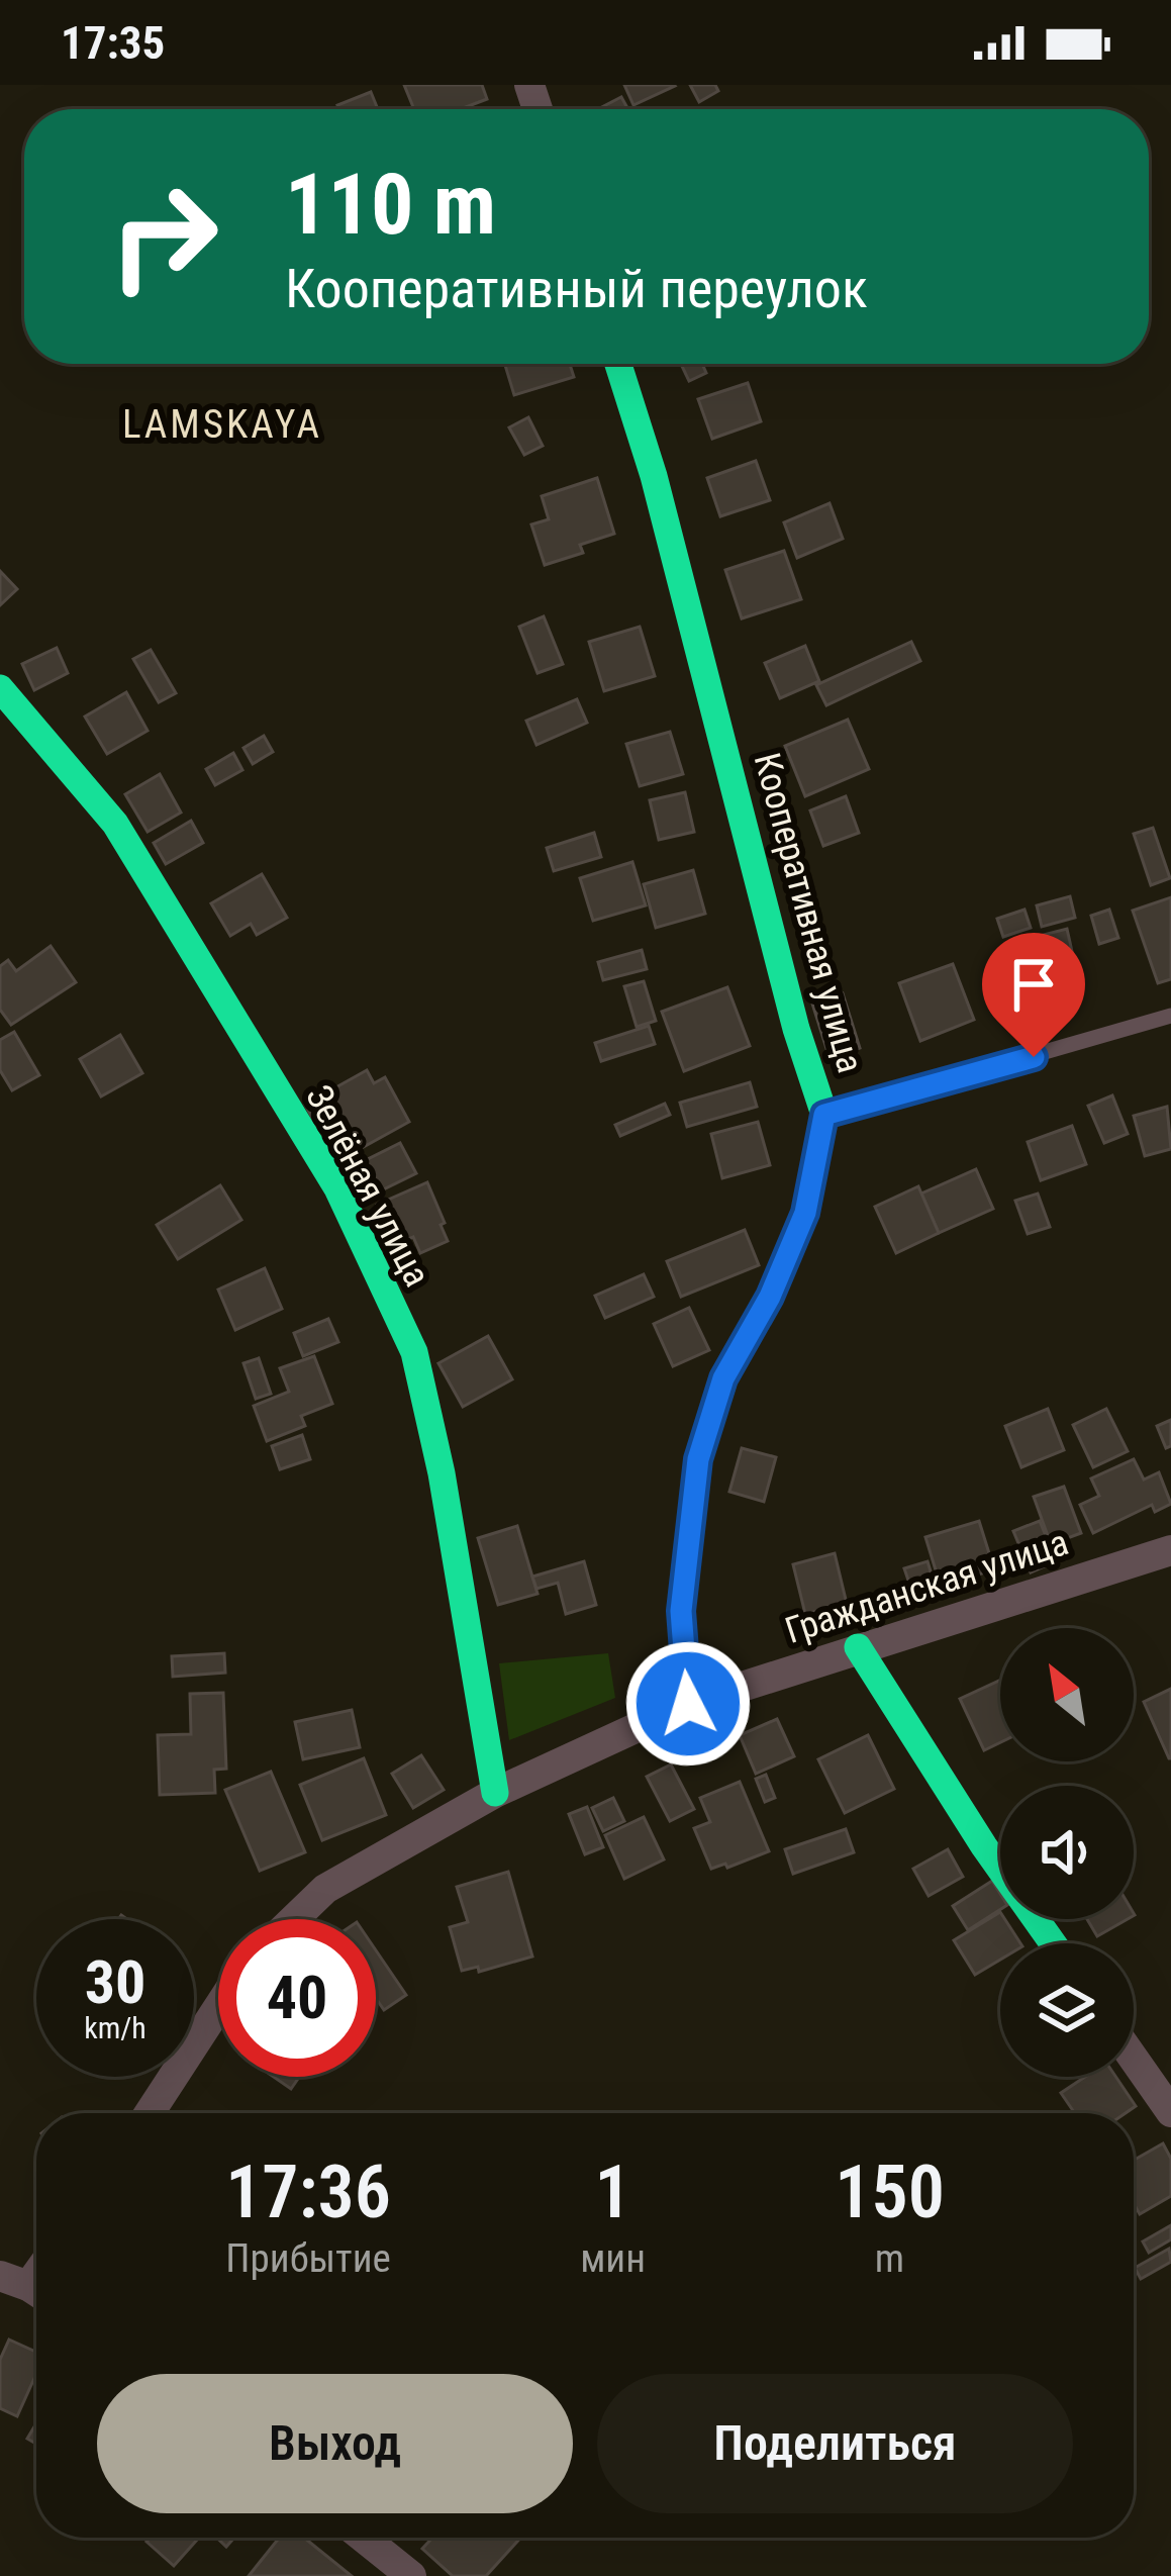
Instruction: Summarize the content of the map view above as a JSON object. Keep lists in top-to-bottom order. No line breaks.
{"streets":{"street":["Кооперативная улица","Зелёная улица","Гражданская улица"]},"crossings":[["Кооперативная улица","Гражданская улица"],["Зелёная улица","Гражданская улица"]],"districts":["LAMSKAYA"],"north":"top left","page":{"status":"17:35","turn":["110 m","Кооперативный переулок"],"speed":"30 km/h","limit":"40","eta":["17:36","Прибытие","1","мин","150","m"],"buttons":["Выход","Поделиться"]}}
